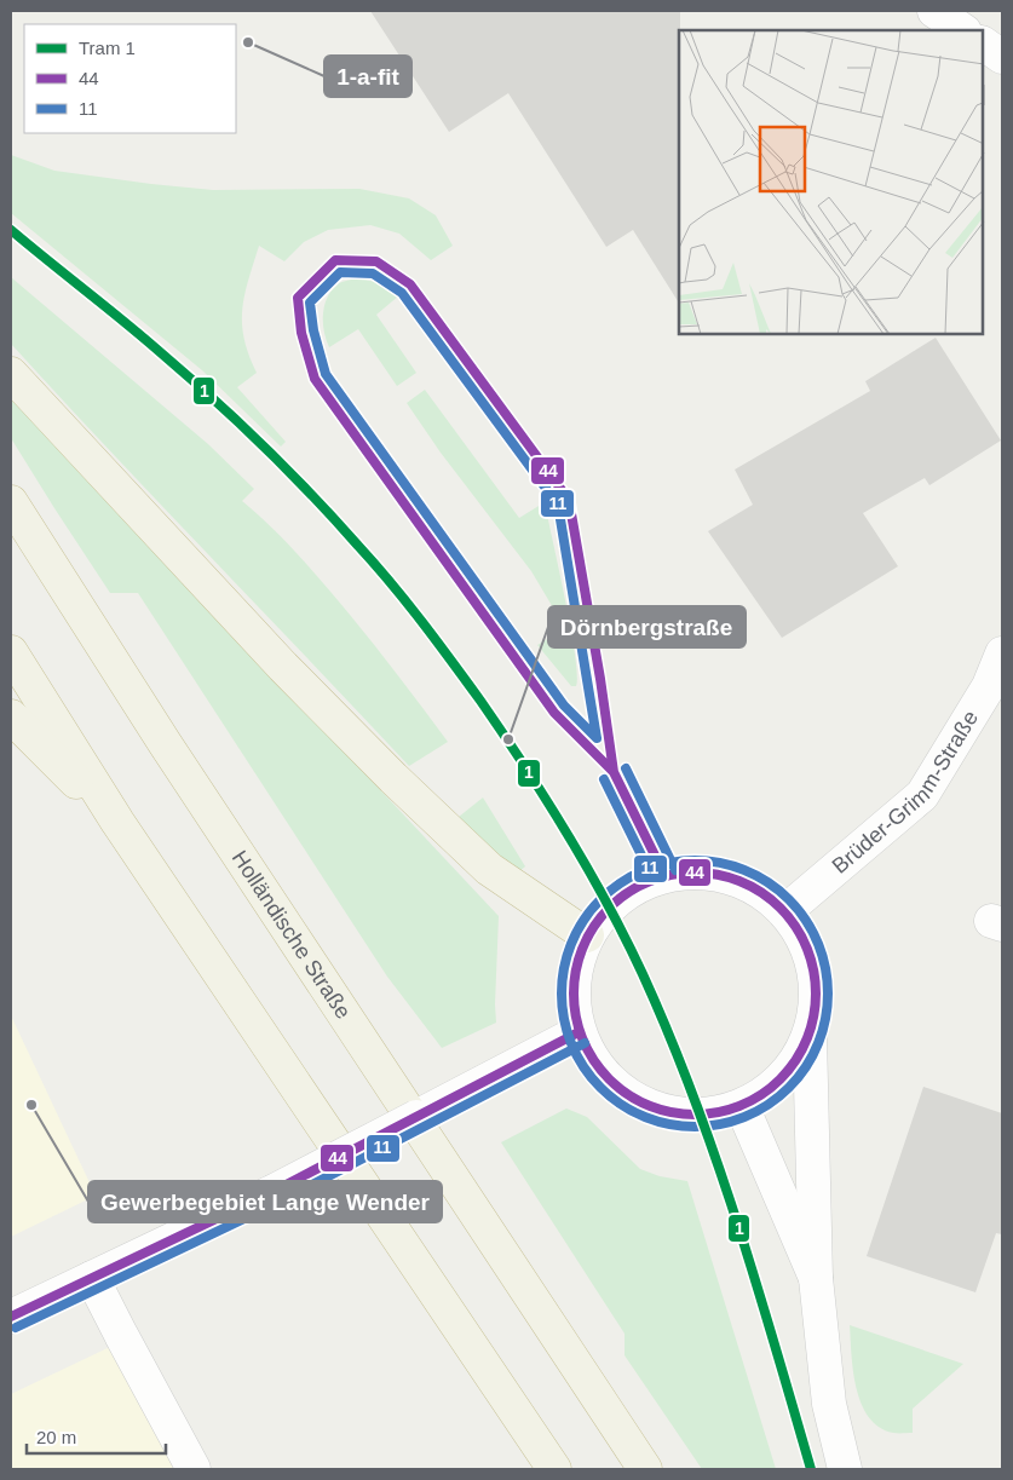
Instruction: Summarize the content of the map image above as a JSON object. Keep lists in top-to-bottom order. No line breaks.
{"streets":{"highway":["Holländische Straße"],"street":["Brüder-Grimm-Straße"]},"places":["1-a-fit","Dörnbergstraße","Gewerbegebiet Lange Wender"],"lines":["tram line 1","transit line 44","transit line 11"],"legend":["Tram 1","44","11"],"scale_bar":"20 m"}
